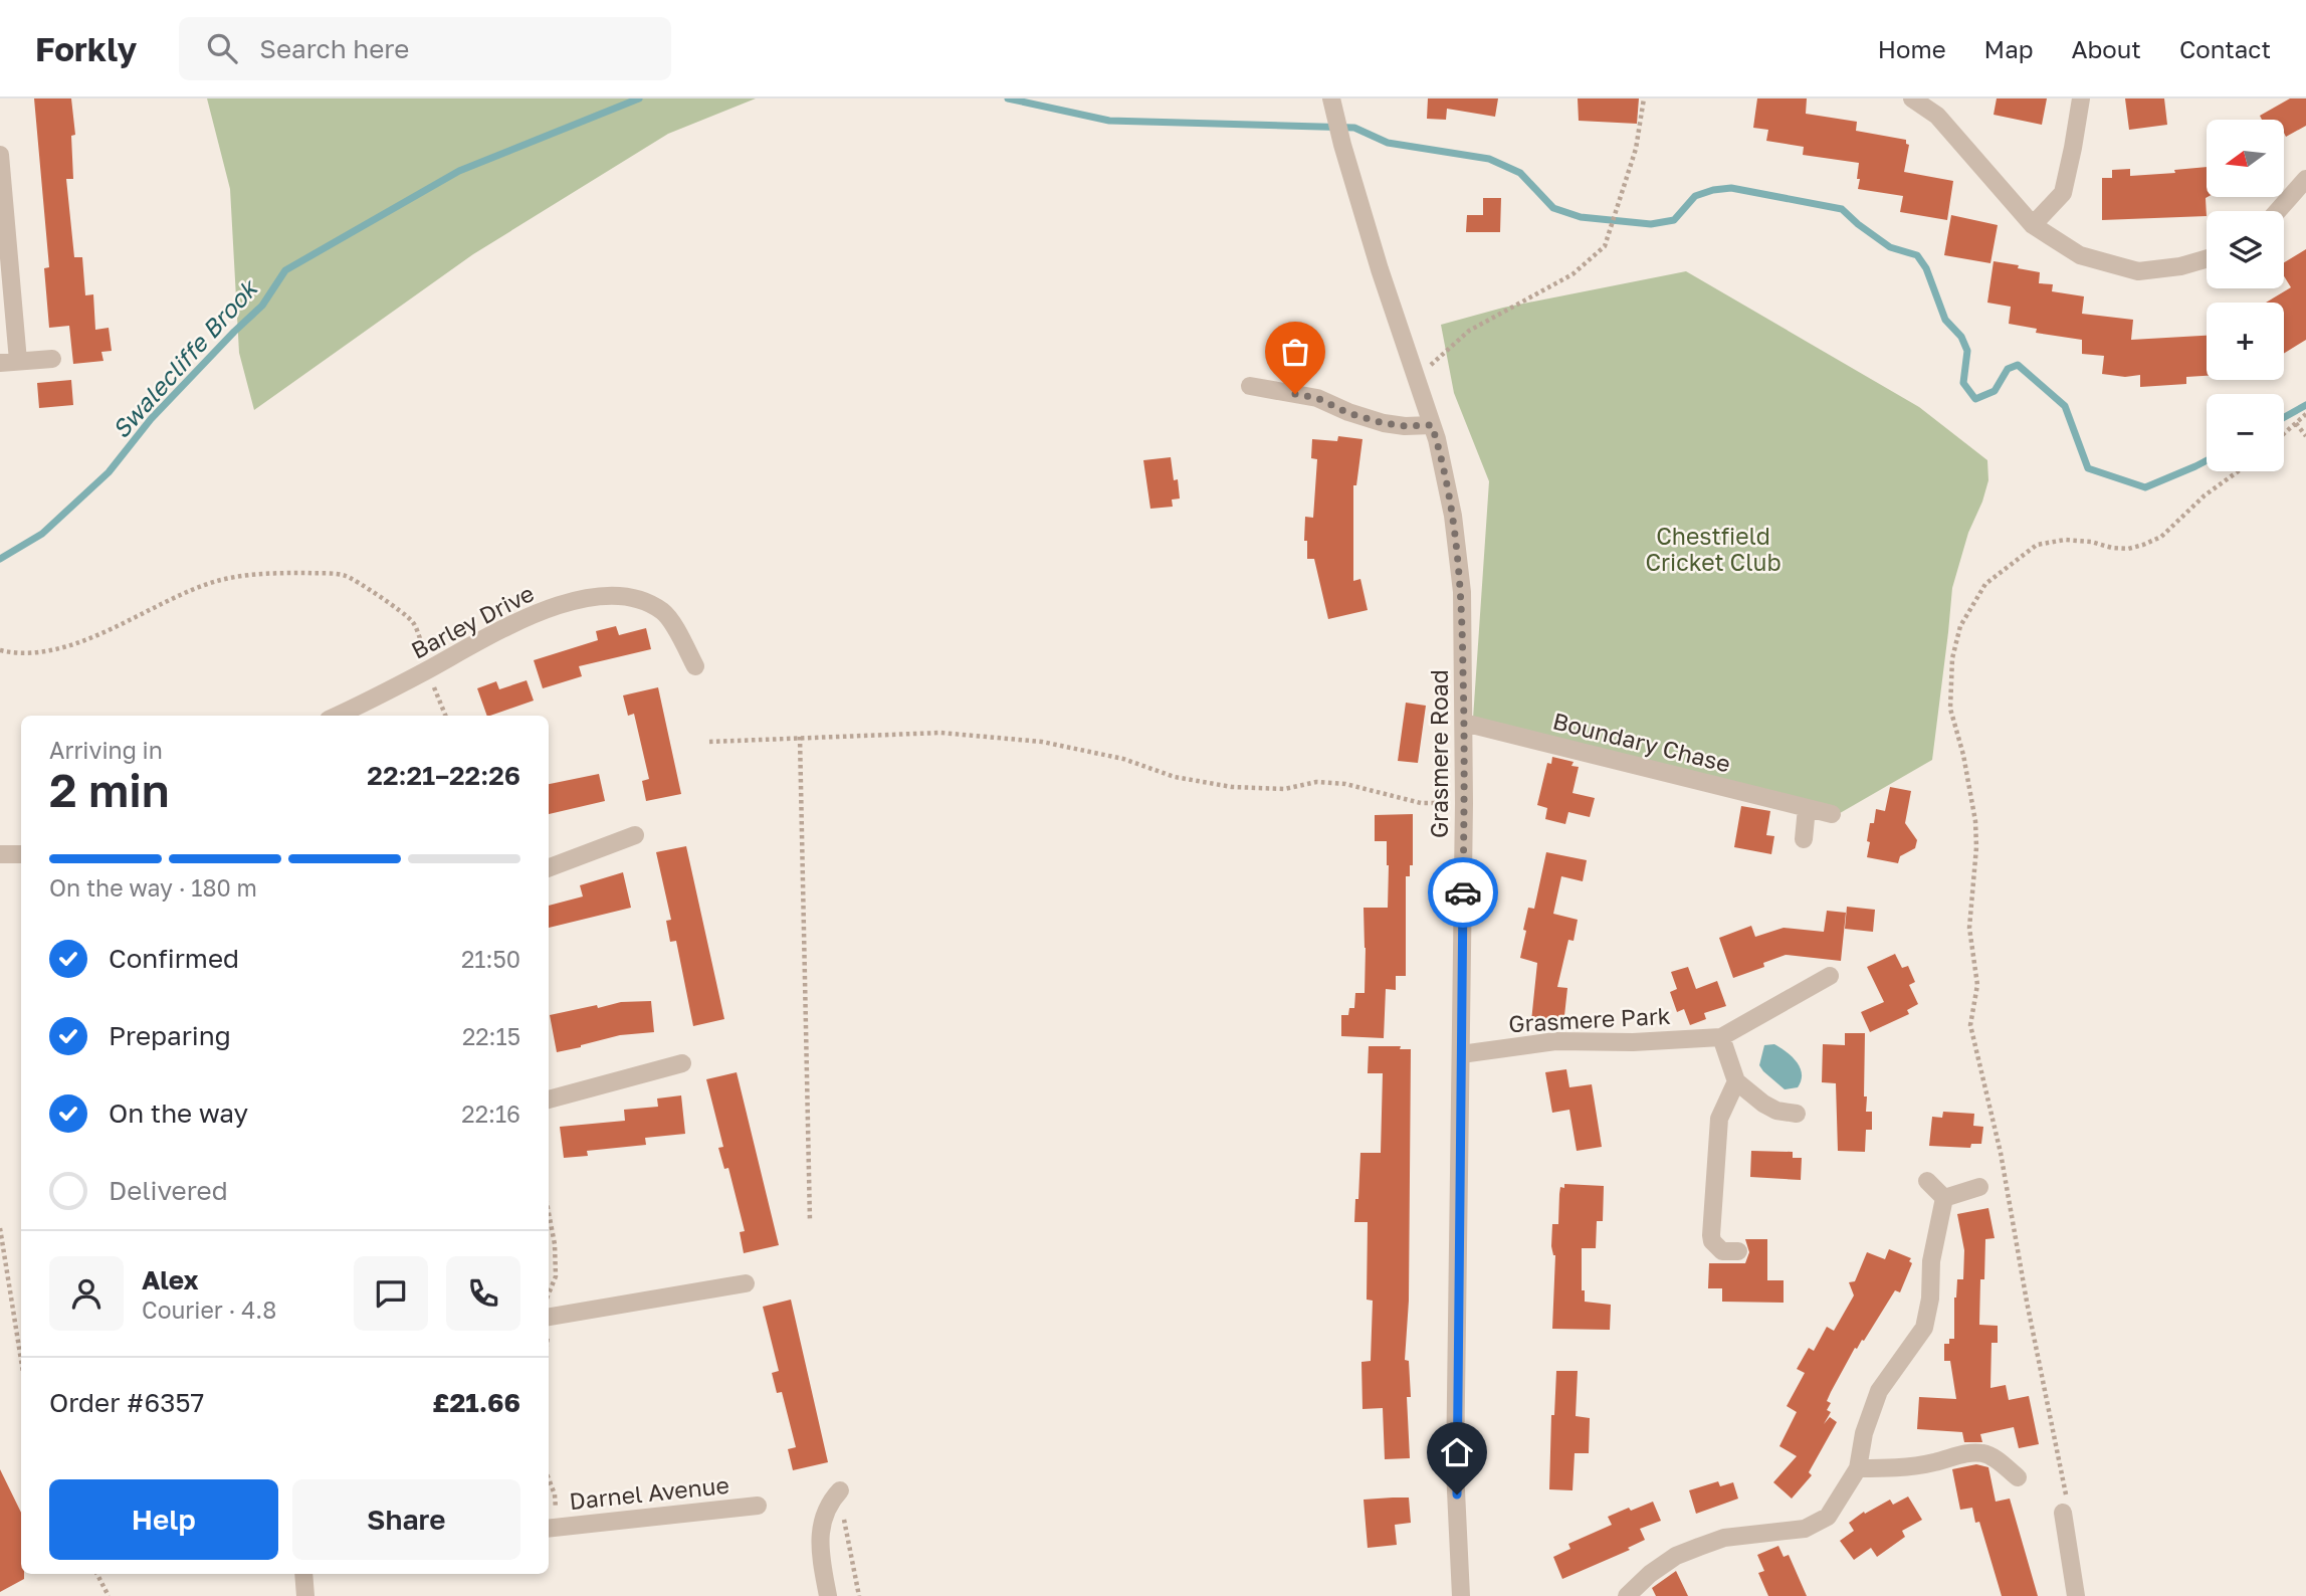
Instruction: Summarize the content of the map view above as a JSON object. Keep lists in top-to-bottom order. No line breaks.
{"streets":{"street":["Barley Drive","Boundary Chase","Grasmere Road","Grasmere Park","Darnel Avenue"]},"crossings":[["Boundary Chase","Grasmere Road"],["Grasmere Road","Grasmere Park"]],"water":["Swalecliffe Brook"],"parks":["Chestfield Cricket Club"],"north":"left","page":{"header":"Forkly","search":"Search here","nav":["Home","Map","About","Contact"],"map_buttons":["+","−"],"heading":["2 min","Arriving in","22:21–22:26"],"panel":["Alex","Courier · 4.8","Order #6357","£21.66"],"bar":"On the way · 180 m","list":[["Confirmed","21:50"],["Preparing","22:15"],["On the way","22:16"],"Delivered"],"buttons":["Help","Share"]}}
